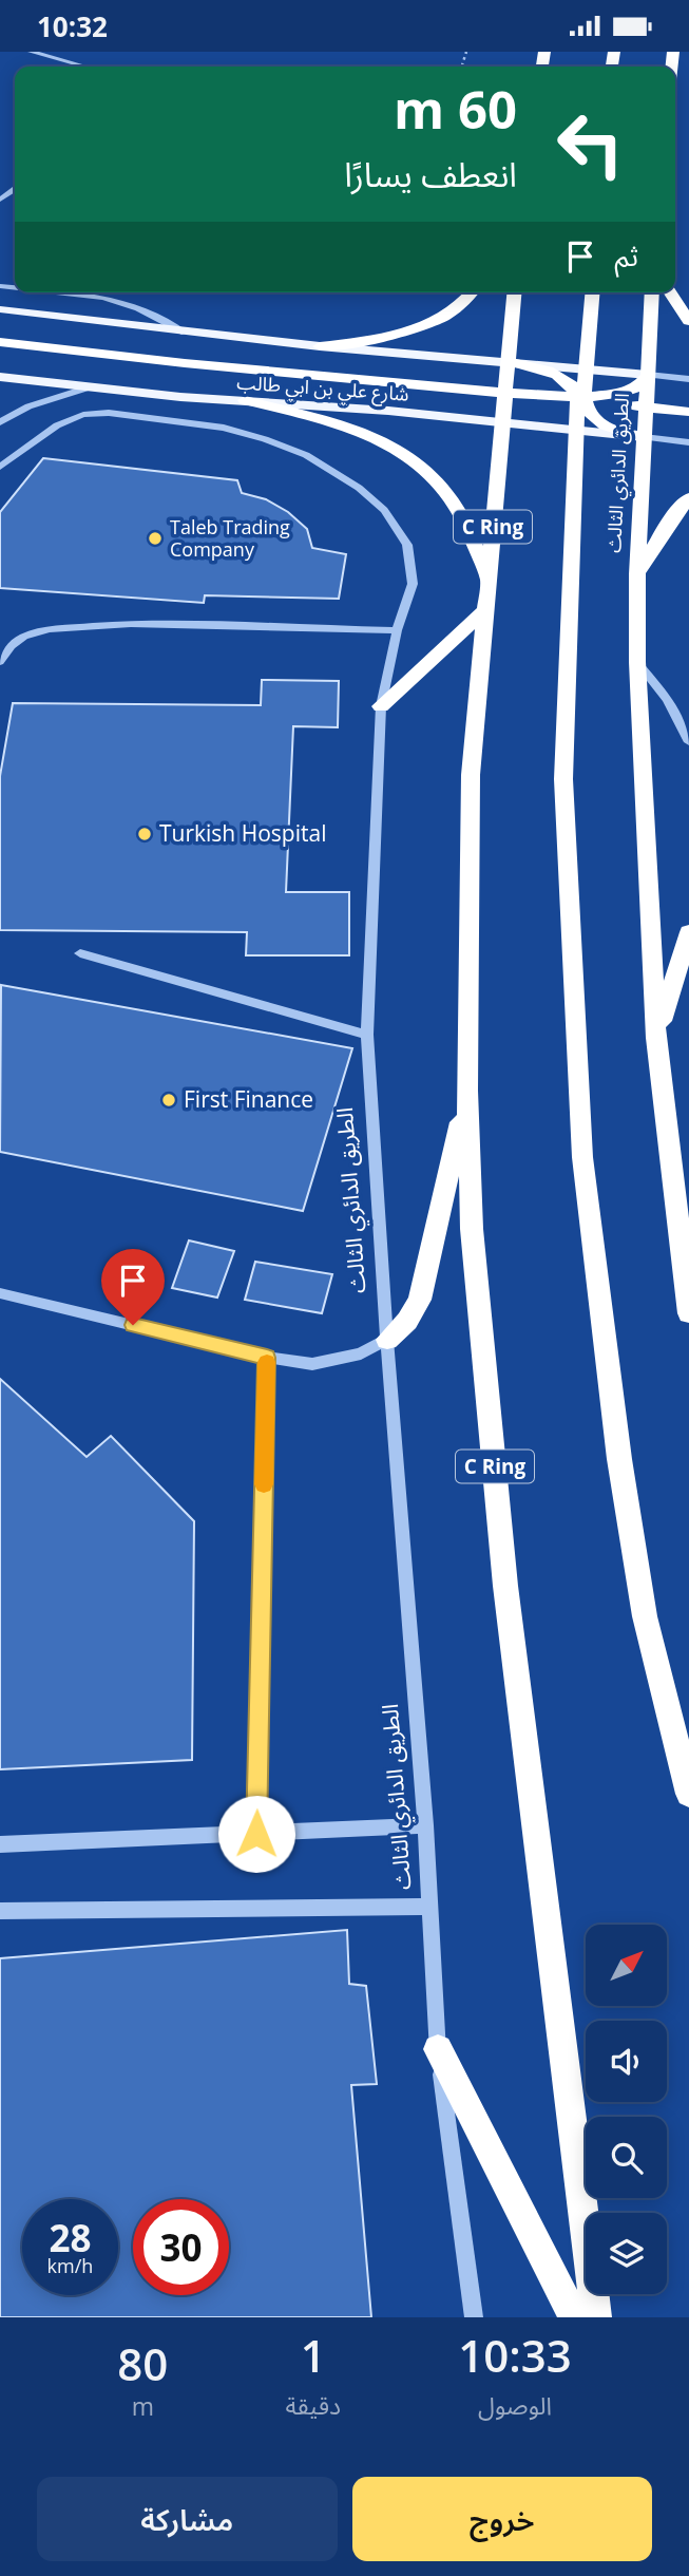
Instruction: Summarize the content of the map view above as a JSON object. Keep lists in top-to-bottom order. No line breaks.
{"streets":{"highway":["الطريق الدائري الثالث","C Ring"],"main road":["شارع علي بن ابي طالب"]},"crossings":[["شارع علي بن ابي طالب","الطريق الدائري الثالث"],["شارع علي بن ابي طالب","C Ring"]],"places":["Taleb Trading Company","Turkish Hospital","First Finance"],"north":"top right","page":{"status":"10:32","turn":["60 m","انعطف يسارًا"],"then":"ثم","speed":"28 km/h","limit":"30","eta":["10:33","الوصول","1","دقيقة","80","m"],"buttons":["خروج","مشاركة"]}}
